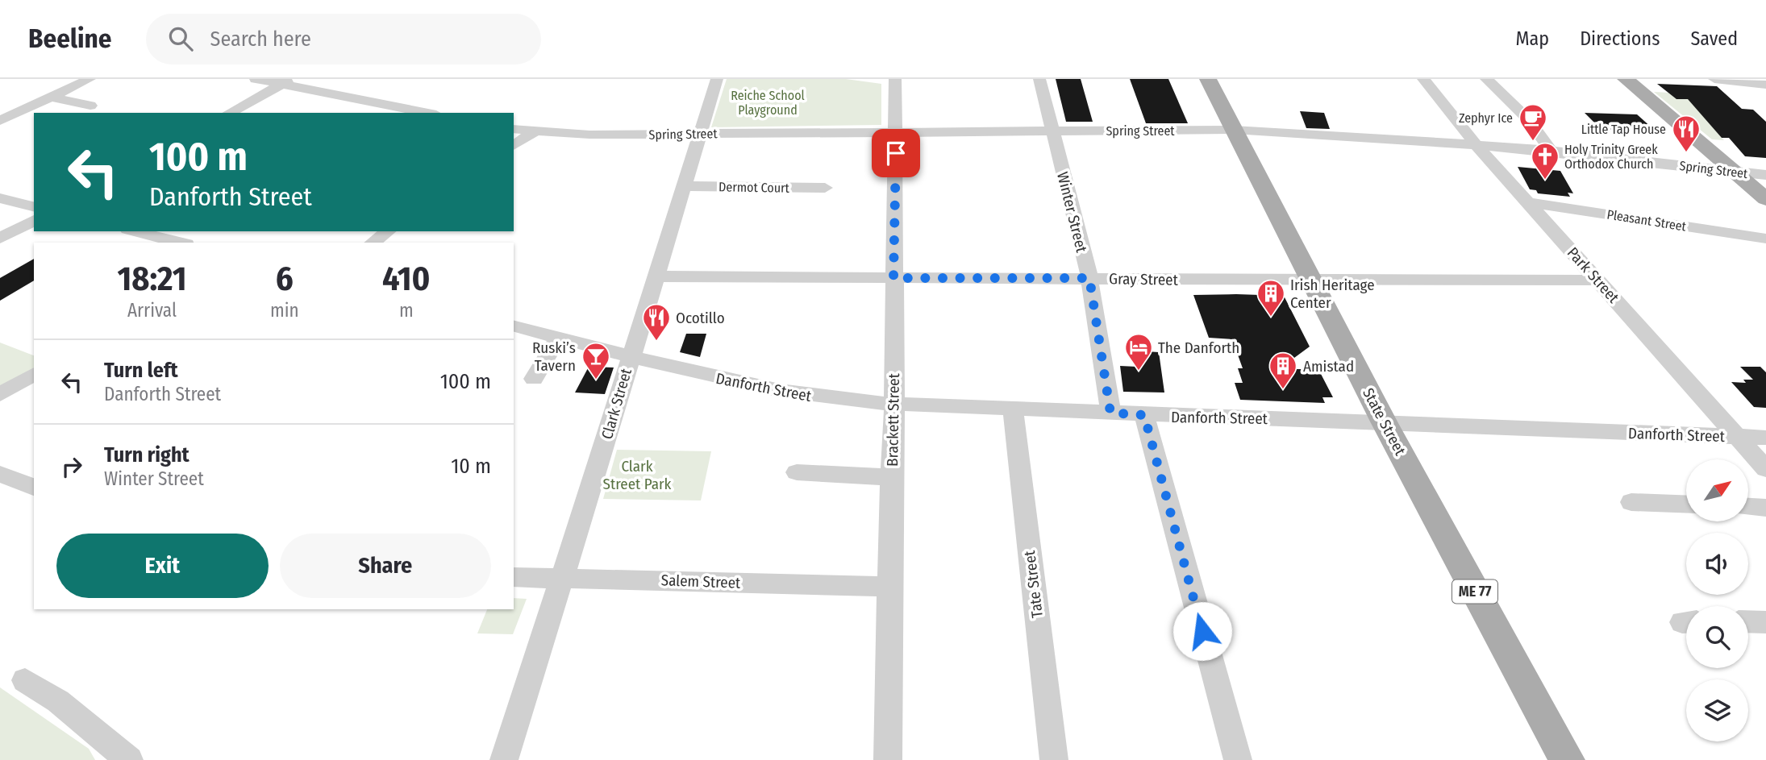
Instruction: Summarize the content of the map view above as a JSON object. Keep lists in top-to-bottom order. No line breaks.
{"streets":{"main road":["State Street","ME 77"],"street":["Spring Street","Dermot Court","Winter Street","Pleasant Street","Park Street","Gray Street","Danforth Street","Clark Street","Brackett Street","Salem Street","Tate Street"]},"crossings":[["Spring Street","Winter Street"],["Spring Street","Park Street"],["Spring Street","Clark Street"],["Spring Street","Brackett Street"],["Spring Street","State Street"],["Dermot Court","Clark Street"],["Winter Street","Gray Street"],["Winter Street","Danforth Street"],["Pleasant Street","Park Street"],["Park Street","Gray Street"],["Park Street","Danforth Street"],["Gray Street","Clark Street"],["Gray Street","Brackett Street"],["Gray Street","State Street"],["Danforth Street","Clark Street"],["Danforth Street","Brackett Street"],["Danforth Street","State Street"],["Danforth Street","Tate Street"],["Clark Street","Salem Street"],["Brackett Street","Salem Street"]],"parks":["Reiche School Playground","Clark Street Park"],"places":{"cafe":["Zephyr Ice"],"restaurant":["Little Tap House","Ocotillo"],"church":["Holy Trinity Greek Orthodox Church"],"building":["Irish Heritage Center","Amistad"],"hotel":["The Danforth"],"bar":["Ruski’s Tavern"]},"north":"top right","page":{"header":"Beeline","search":"Search here","nav":["Map","Directions","Saved"],"turn":["100 m","Danforth Street"],"eta":["18:21","Arrival","6","min","410","m"],"list":[{"name":"Turn left","note":"Danforth Street","value":"100 m"},{"name":"Turn right","note":"Winter Street","value":"10 m"}],"buttons":["Exit","Share"]}}
